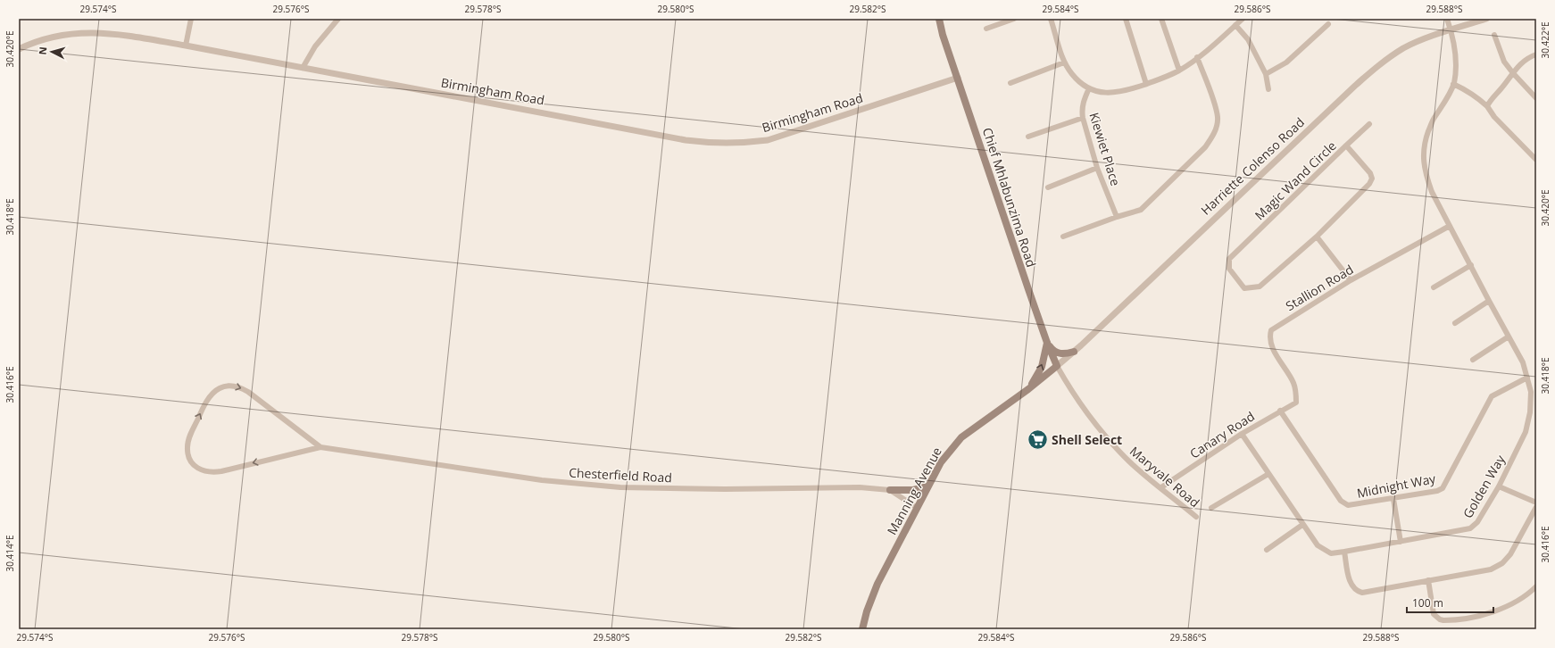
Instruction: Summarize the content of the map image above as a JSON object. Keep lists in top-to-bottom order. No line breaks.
{"streets":{"main road":["Chief Mhlabunzima Road","Manning Avenue"],"street":["Birmingham Road","Kiewiet Place","Harriette Colenso Road","Magic Wand Circle","Stallion Road","Canary Road","Chesterfield Road","Maryvale Road","Midnight Way","Golden Way"]},"crossings":[["Birmingham Road","Chief Mhlabunzima Road"],["Harriette Colenso Road","Chief Mhlabunzima Road"],["Harriette Colenso Road","Maryvale Road"],["Harriette Colenso Road","Golden Way"],["Harriette Colenso Road","Manning Avenue"],["Chief Mhlabunzima Road","Maryvale Road"],["Chief Mhlabunzima Road","Manning Avenue"],["Stallion Road","Canary Road"],["Stallion Road","Golden Way"],["Canary Road","Maryvale Road"],["Canary Road","Midnight Way"],["Canary Road","Golden Way"],["Chesterfield Road","Manning Avenue"],["Maryvale Road","Manning Avenue"],["Midnight Way","Golden Way"]],"places":{"supermarket":["Shell Select"]},"scale_bar":"100 m","north":"left","coordinates":["29.574°S","29.576°S","29.578°S","29.580°S","29.582°S","29.584°S","29.586°S","29.588°S","30.422°E","30.420°E","30.418°E","30.416°E","30.414°E"]}
